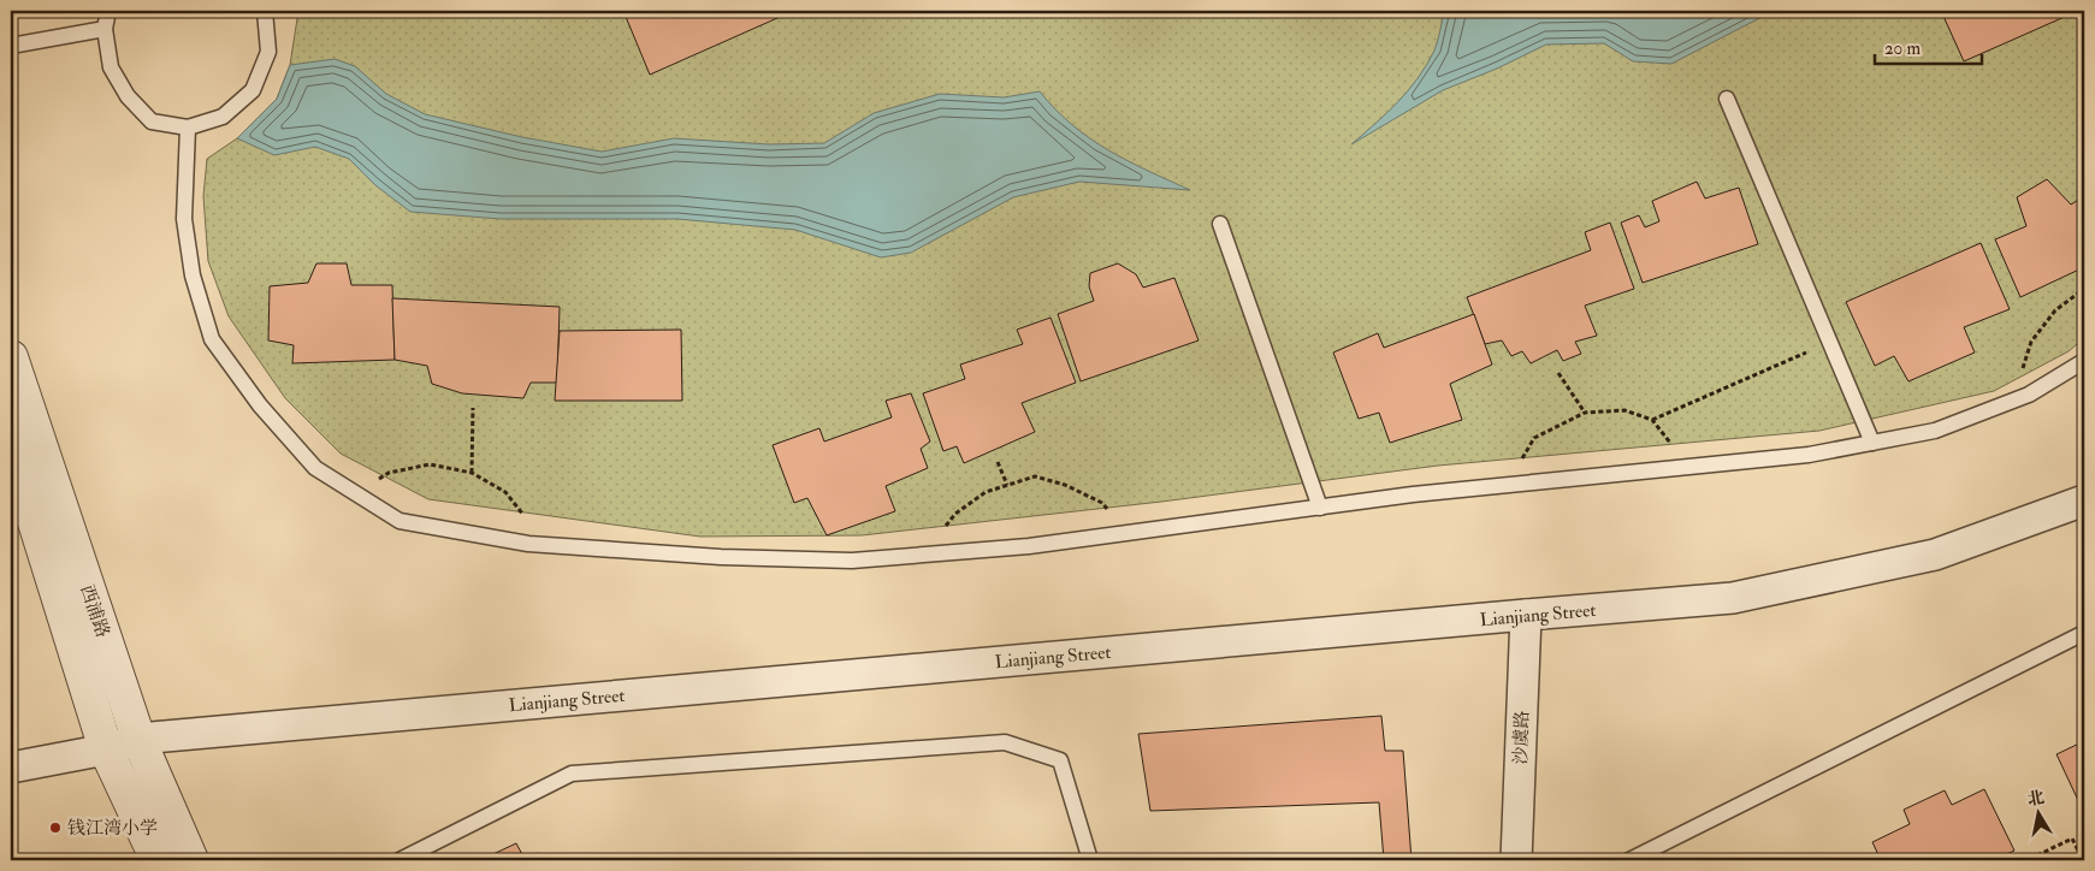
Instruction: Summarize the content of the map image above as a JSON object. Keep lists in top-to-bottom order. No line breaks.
{"streets":{"street":["西浦路","Lianjiang Street","沙虞路"]},"crossings":[["西浦路","Lianjiang Street"],["Lianjiang Street","沙虞路"]],"places":["钱江湾小学"],"scale_bar":"20 m","north":"top"}
